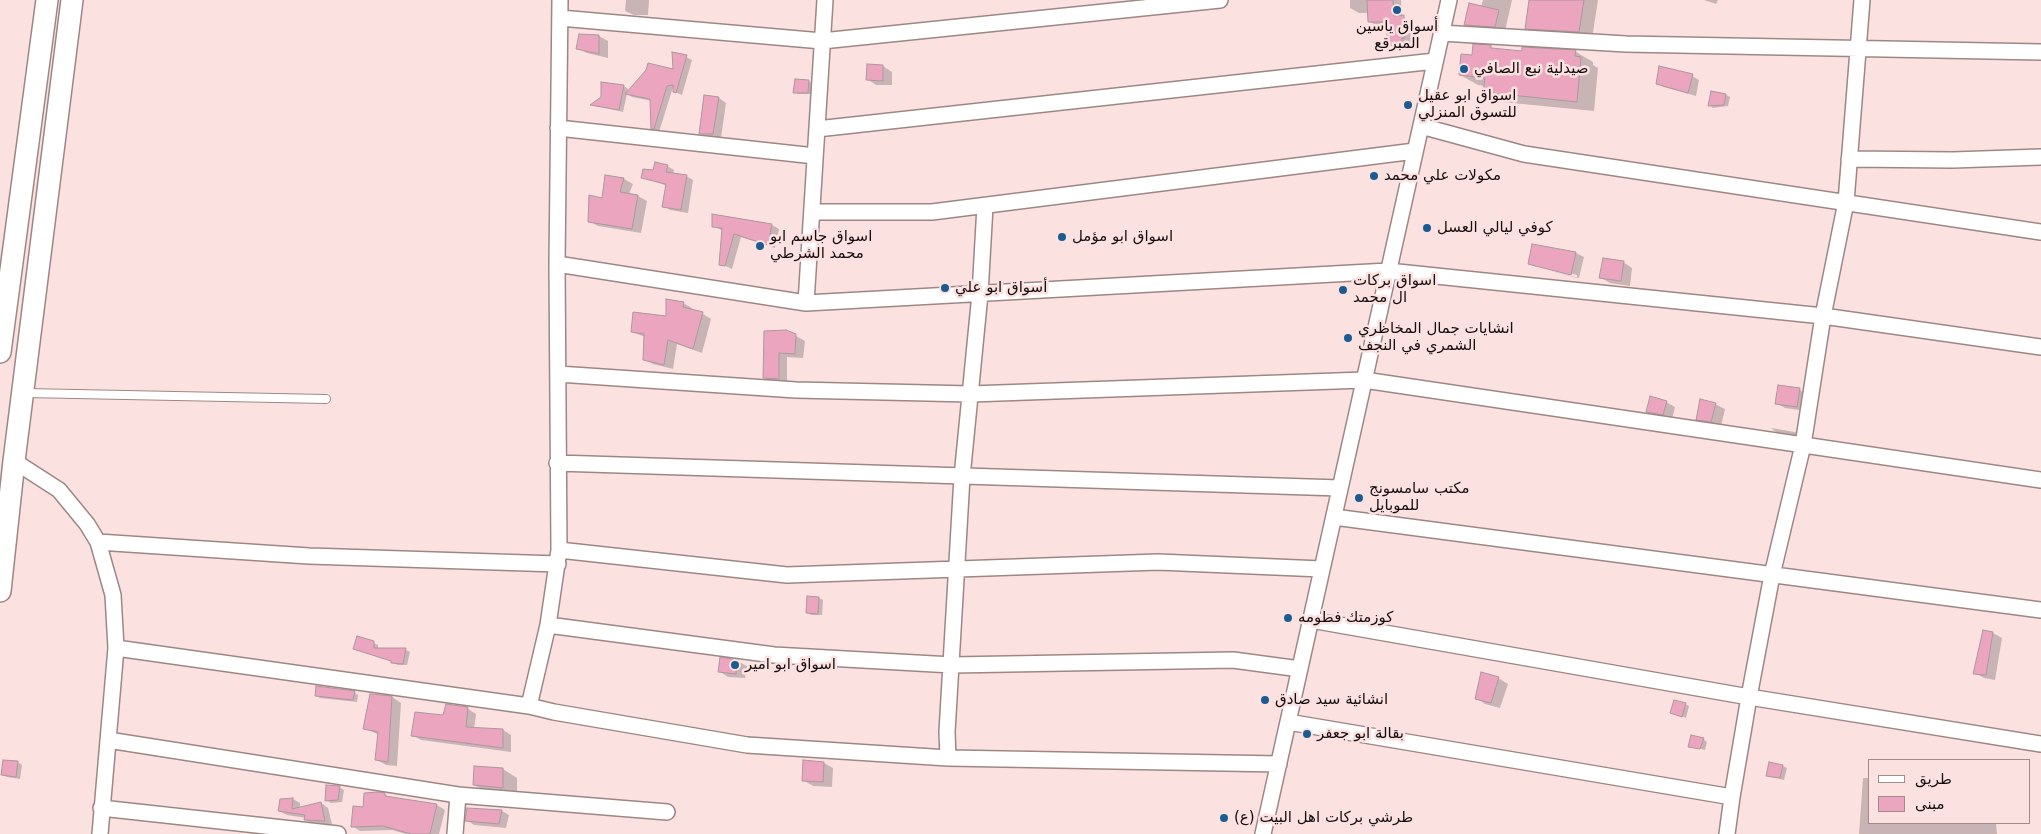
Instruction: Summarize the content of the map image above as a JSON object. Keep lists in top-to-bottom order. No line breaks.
{"places":["أسواق ياسين المبرقع","صيدلية نبع الصافي","اسواق ابو عقيل للتسوق المنزلي","مكولات علي محمد","كوفي ليالي العسل","اسواق ابو مؤمل","اسواق جاسم ابو محمد الشرطي","أسواق ابو علي","اسواق بركات ال محمد","انشايات جمال المخاظري الشمري في النجف","مكتب سامسونج للموبايل","كوزمتك فطومه","اسواق ابو امير","انشائية سيد صادق","بقالة ابو جعفر","طرشي بركات اهل البيت (ع)"],"legend":["طريق","مبنى"]}
